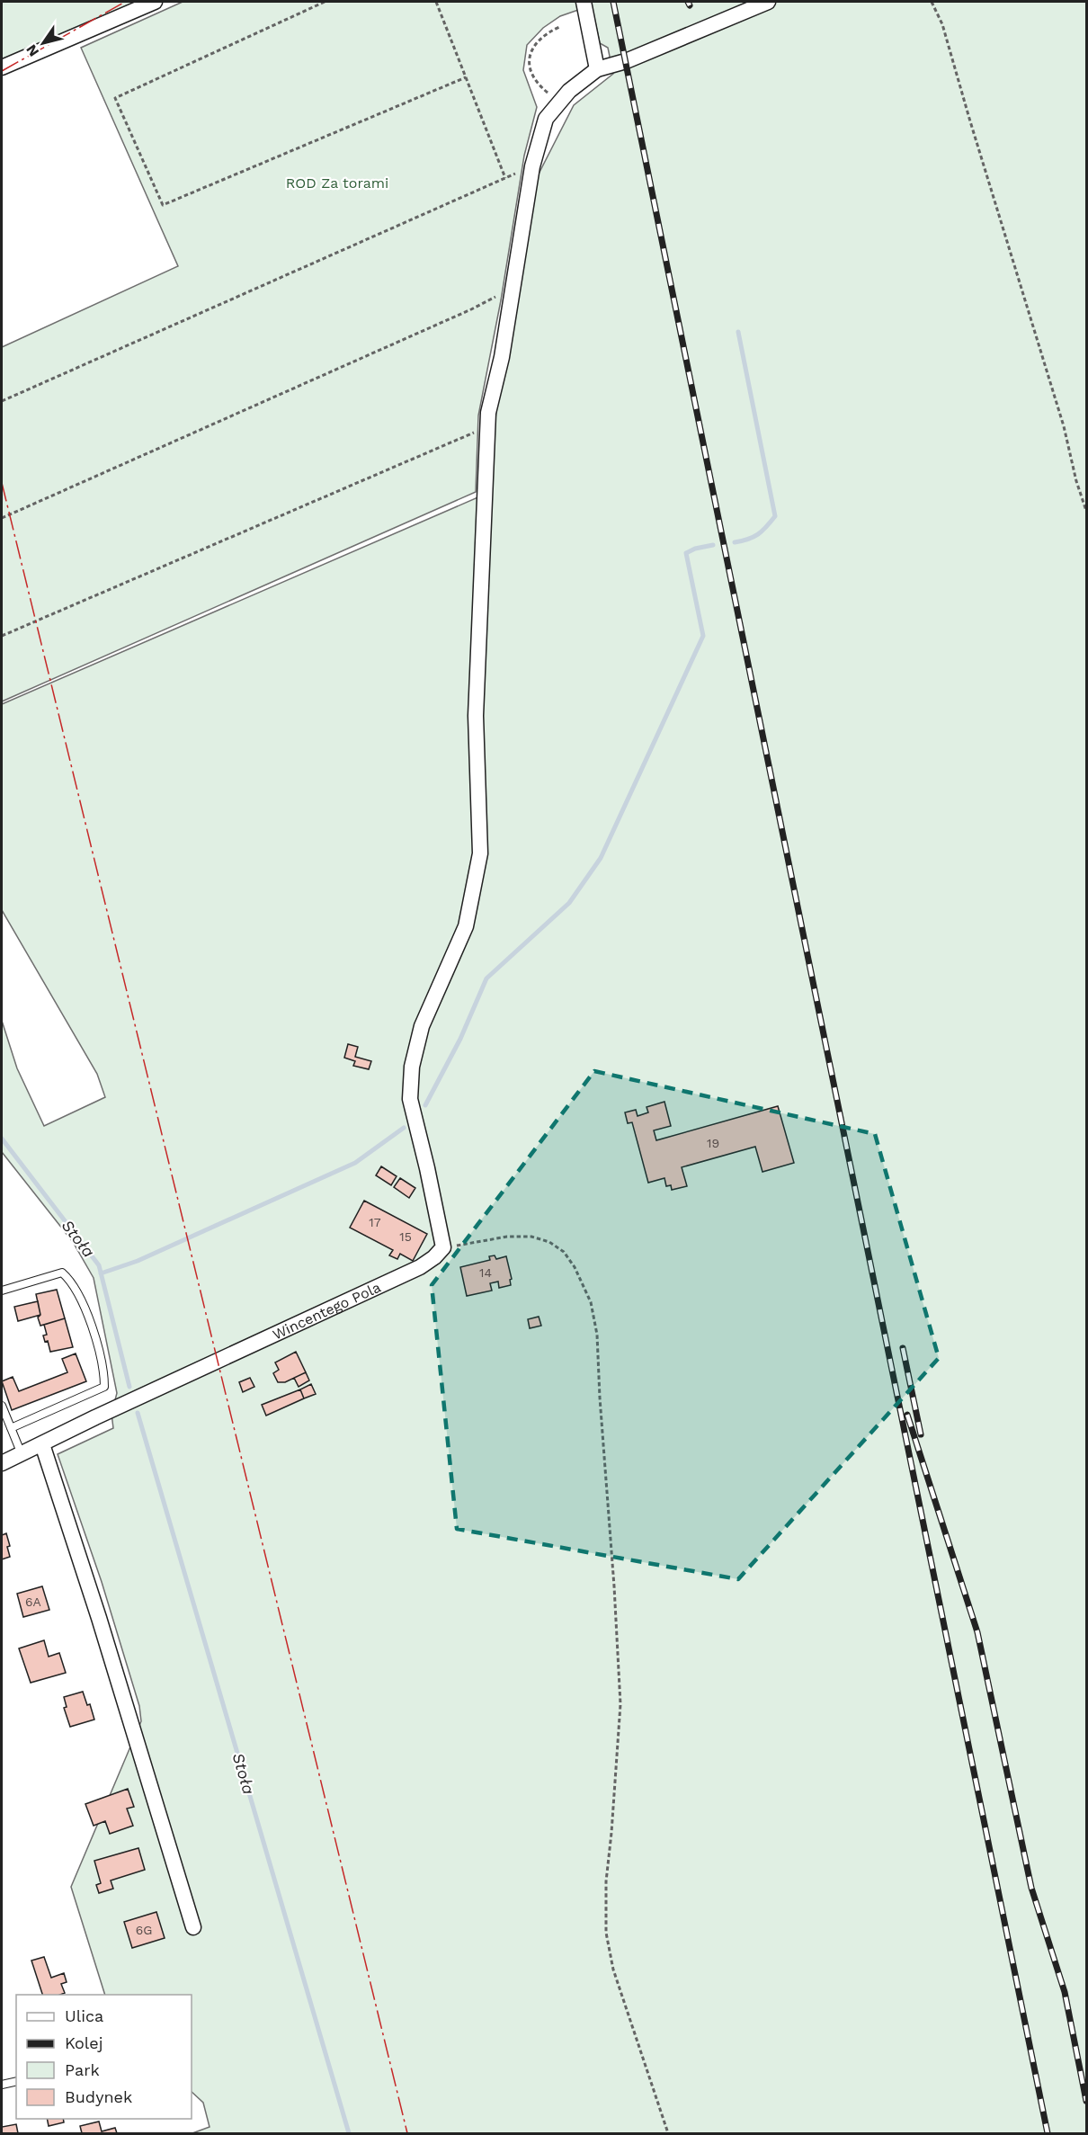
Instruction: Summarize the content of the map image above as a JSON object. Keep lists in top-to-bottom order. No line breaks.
{"streets":{"street":["Wincentego Pola"]},"water":["Stoła"],"parks":["ROD Za torami"],"house_numbers":["19","17","15","14","6A","6G"],"legend":["Ulica","Kolej","Park","Budynek"],"north":"bottom left"}
